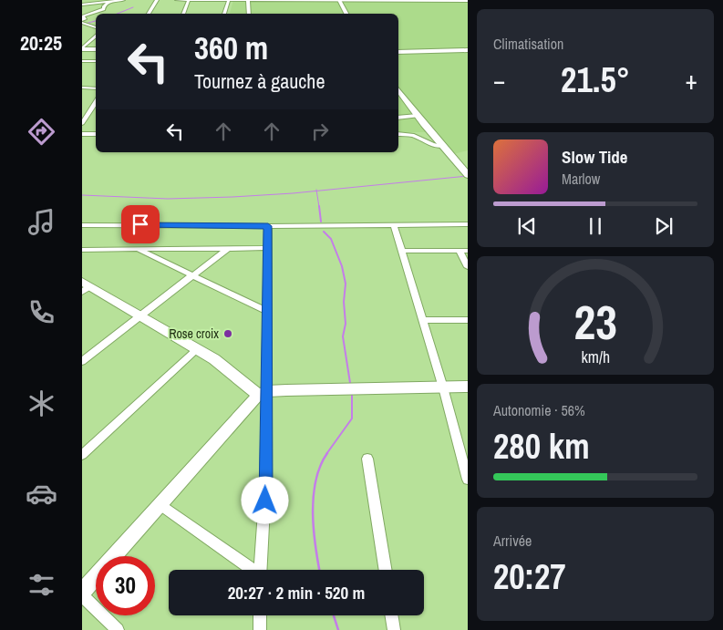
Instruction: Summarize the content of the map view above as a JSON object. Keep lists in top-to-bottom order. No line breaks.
{"places":["Rose croix"],"page":{"tabs":"20:25","tile":["Climatisation",["Autonomie · 56%","280 km"],["Arrivée","20:27"]],"turn":["360 m","Tournez à gauche"],"heat":["−","21.5°","+"],"song":["Slow Tide","Marlow"],"limit":"30","trip":"20:27 · 2 min · 520 m","gauge":["23","km/h"]}}
